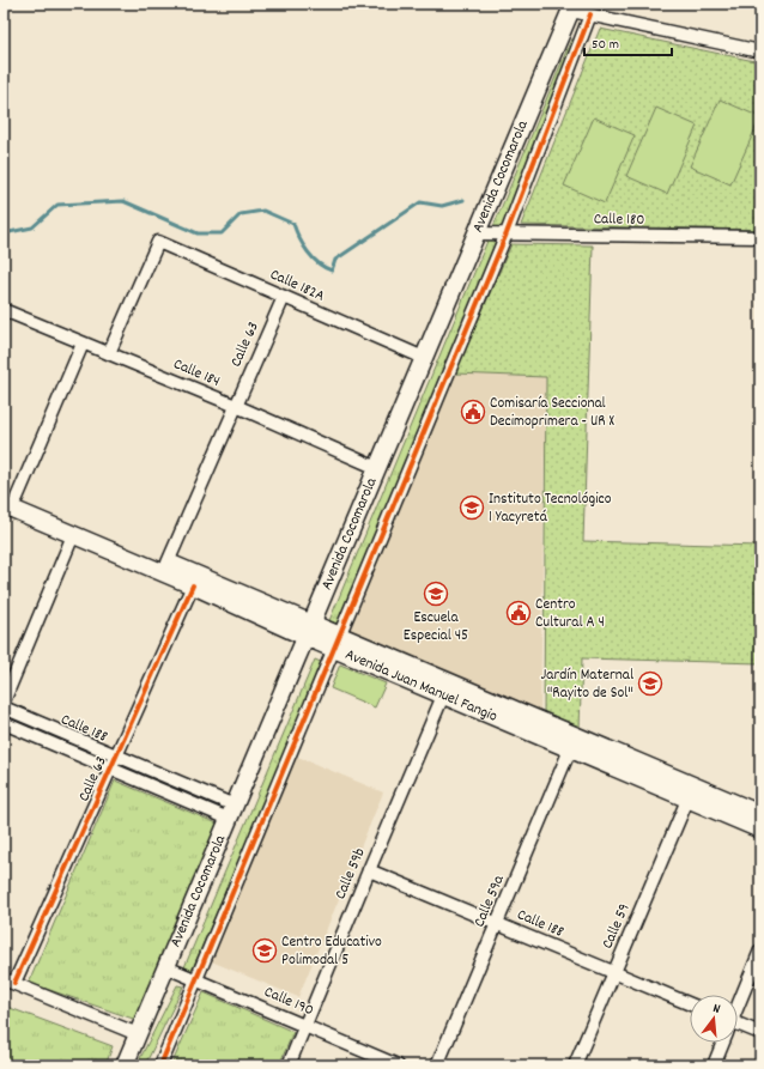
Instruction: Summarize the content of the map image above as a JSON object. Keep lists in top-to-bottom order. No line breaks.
{"streets":{"main road":["Avenida Cocomarola","Avenida Juan Manuel Fangio"],"street":["Calle 180","Calle 182A","Calle 63","Calle 184","Calle 188","Calle 59b","Calle 59a","Calle 59","Calle 190"]},"crossings":[["Avenida Cocomarola","Calle 180"],["Avenida Cocomarola","Calle 182A"],["Avenida Cocomarola","Calle 184"],["Avenida Cocomarola","Avenida Juan Manuel Fangio"],["Avenida Cocomarola","Calle 188"],["Avenida Cocomarola","Calle 190"],["Calle 182A","Calle 63"],["Calle 182A","Calle 184"],["Calle 63","Calle 184"],["Calle 63","Avenida Juan Manuel Fangio"],["Calle 63","Calle 188"],["Avenida Juan Manuel Fangio","Calle 59b"],["Avenida Juan Manuel Fangio","Calle 59a"],["Avenida Juan Manuel Fangio","Calle 59"],["Calle 188","Calle 59b"],["Calle 188","Calle 59a"],["Calle 188","Calle 59"],["Calle 59b","Calle 190"]],"places":{"public building":["Comisaría Seccional Decimoprimera - UR X","Centro Cultural A 4"],"school or university":["Instituto Tecnológico 1 Yacyretá","Escuela Especial 45","Jardín Maternal \"Rayito de Sol\"","Centro Educativo Polimodal 5"]},"scale_bar":"50 m","north":"top"}
